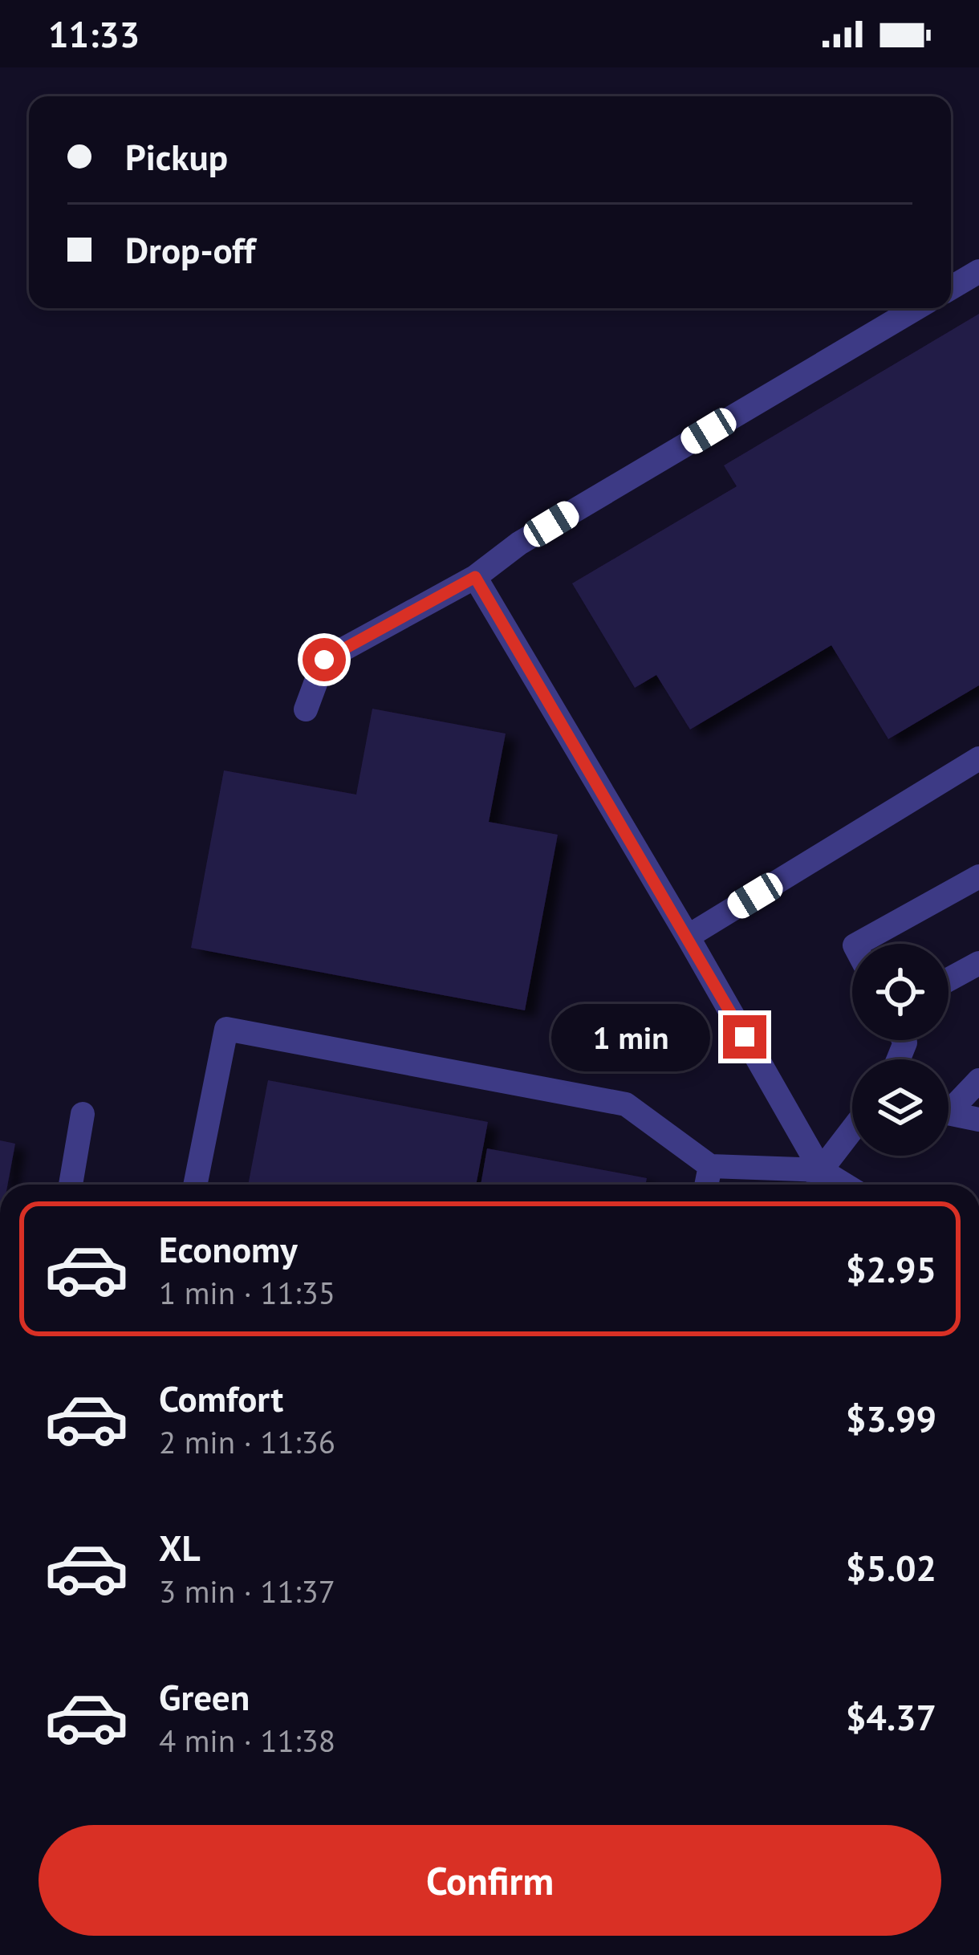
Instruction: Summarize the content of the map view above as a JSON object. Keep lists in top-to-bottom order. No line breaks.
{"page":{"status":"11:33","banner":["Pickup","Drop-off"],"bubble":"1 min","list":[{"name":"Economy","note":"1 min · 11:35","value":"$2.95"},{"name":"Comfort","note":"2 min · 11:36","value":"$3.99"},{"name":"XL","note":"3 min · 11:37","value":"$5.02"},{"name":"Green","note":"4 min · 11:38","value":"$4.37"}],"buttons":"Confirm"}}
